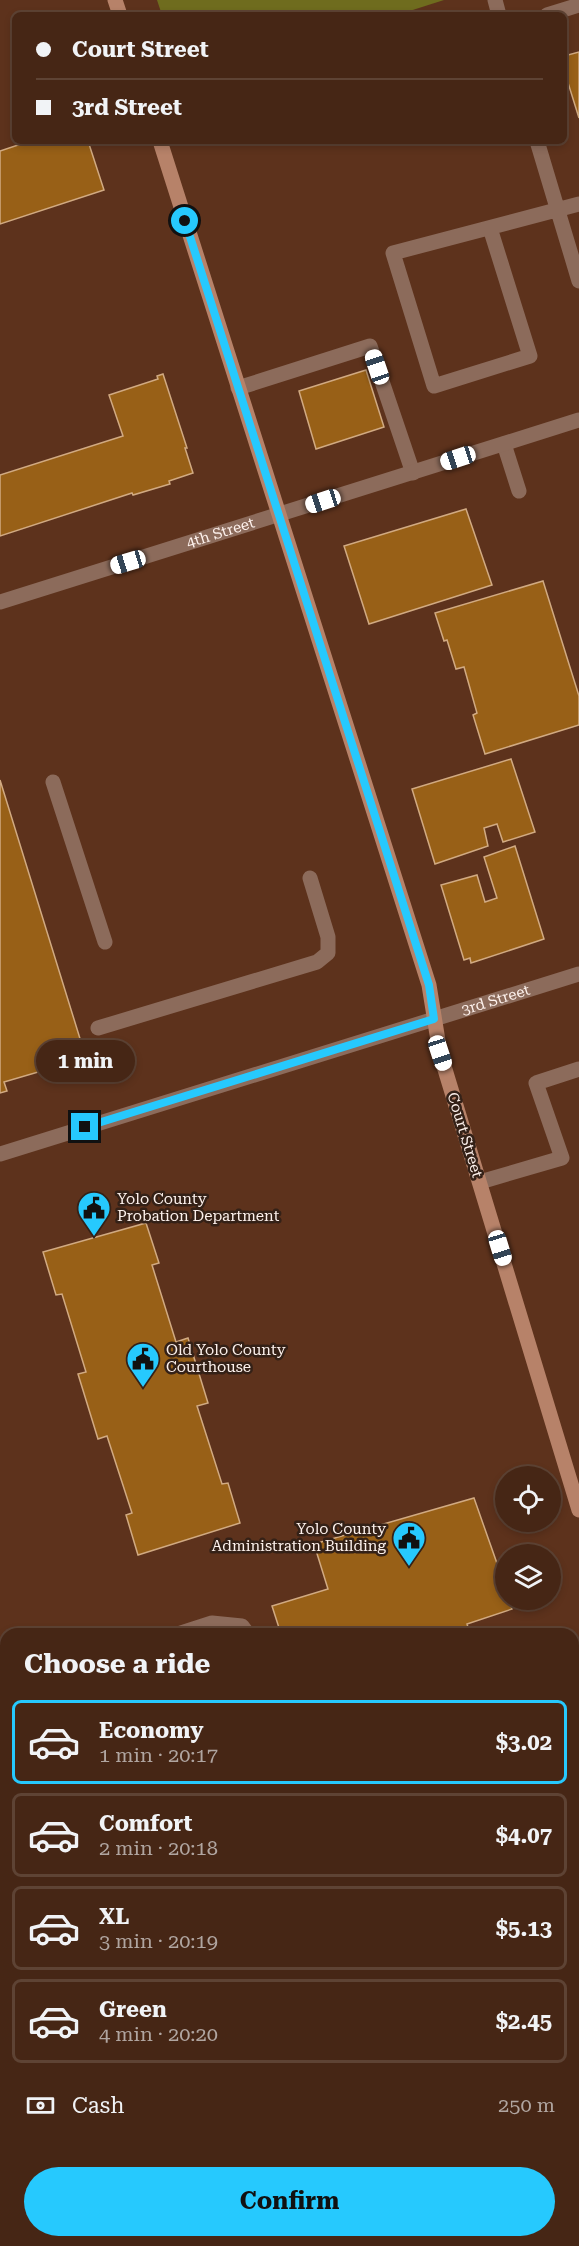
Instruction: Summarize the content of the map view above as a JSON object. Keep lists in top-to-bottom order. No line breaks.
{"streets":{"street":["4th Street","3rd Street","Court Street"]},"crossings":[["4th Street","Court Street"],["3rd Street","Court Street"]],"places":{"public building":["Yolo County Probation Department","Old Yolo County Courthouse","Yolo County Administration Building"]},"page":{"banner":["Court Street","3rd Street"],"bubble":"1 min","heading":"Choose a ride","list":[{"name":"Economy","note":"1 min · 20:17","value":"$3.02"},{"name":"Comfort","note":"2 min · 20:18","value":"$4.07"},{"name":"XL","note":"3 min · 20:19","value":"$5.13"},{"name":"Green","note":"4 min · 20:20","value":"$2.45"}],"pay":["Cash","250 m"],"buttons":"Confirm"}}
